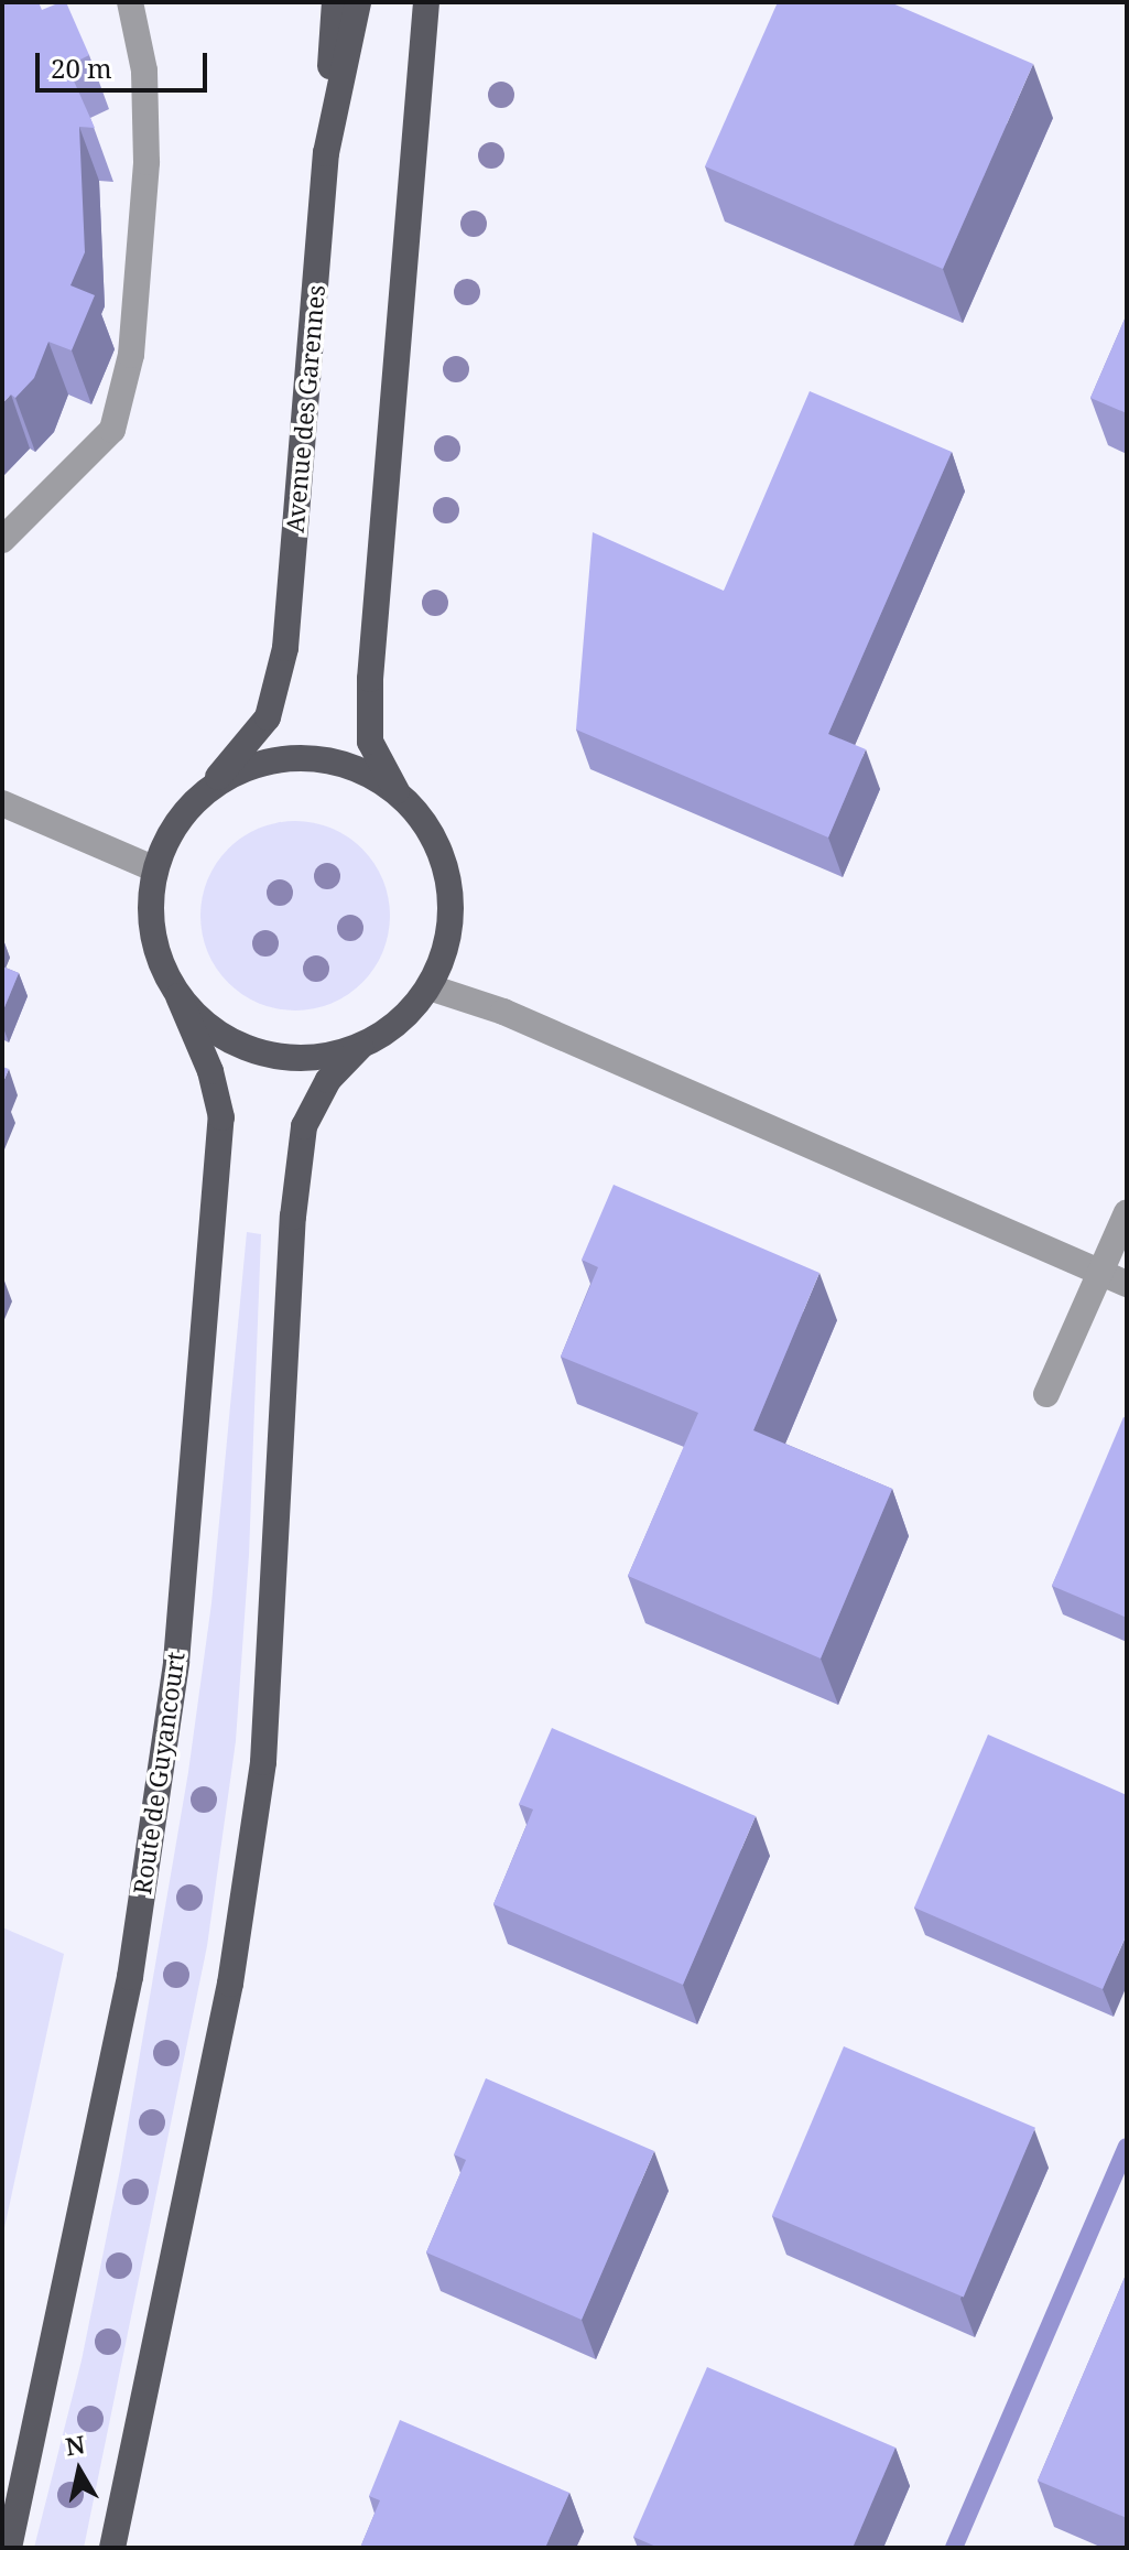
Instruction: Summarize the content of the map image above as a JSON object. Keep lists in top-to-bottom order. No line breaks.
{"streets":{"main road":["Avenue des Garennes","Route de Guyancourt"]},"crossings":[["Avenue des Garennes","Route de Guyancourt"]],"scale_bar":"20 m","north":"top"}
